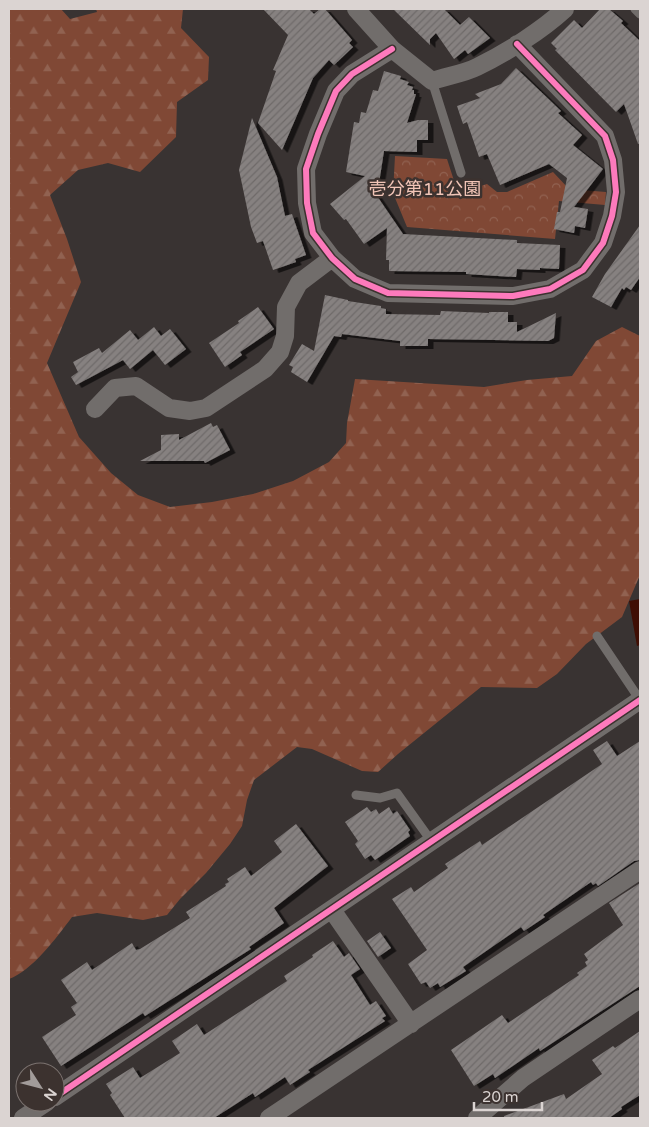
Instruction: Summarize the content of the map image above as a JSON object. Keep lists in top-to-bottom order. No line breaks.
{"parks":["壱分第11公園"],"scale_bar":"20 m","north":"bottom right"}
